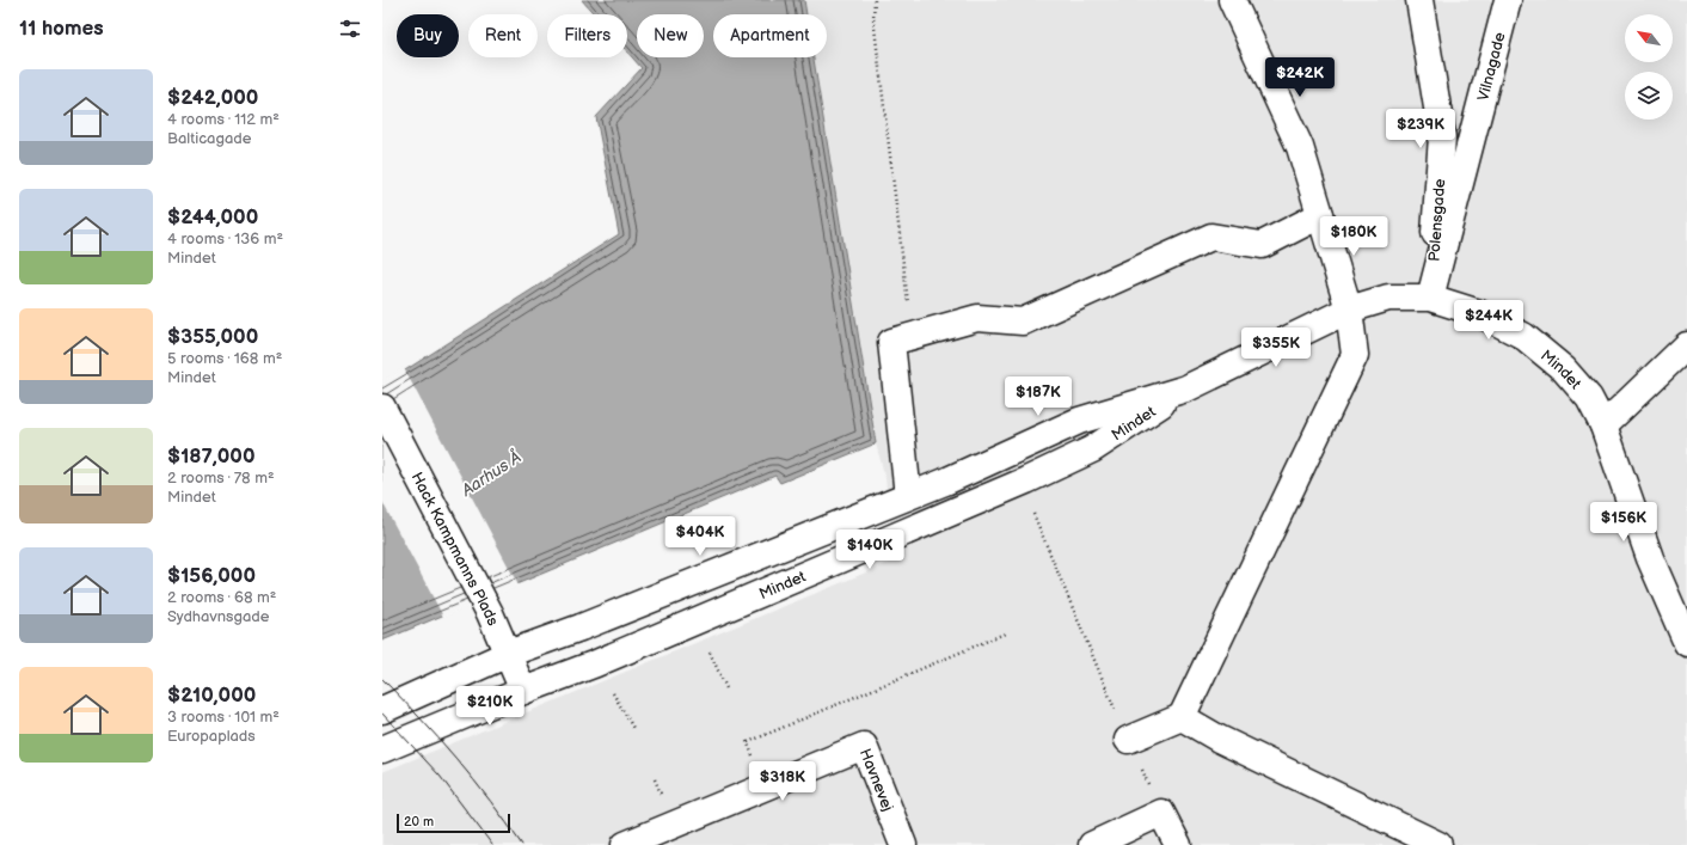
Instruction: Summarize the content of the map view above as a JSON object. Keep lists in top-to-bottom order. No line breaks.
{"streets":{"street":["Vilnagade","Polensgade","Mindet","Hack Kampmanns Plads","Havnevej"]},"crossings":[["Vilnagade","Polensgade"],["Vilnagade","Mindet"],["Polensgade","Mindet"],["Mindet","Hack Kampmanns Plads"]],"water":["Aarhus Å"],"scale_bar":"20 m","north":"top left","page":{"heading":"11 homes","chip":["Buy","Rent","Filters","New","Apartment"],"list":[{"name":"$242,000","note":"4 rooms · 112 m² · Balticagade"},{"name":"$244,000","note":"4 rooms · 136 m² · Mindet"},{"name":"$355,000","note":"5 rooms · 168 m² · Mindet"},{"name":"$187,000","note":"2 rooms · 78 m² · Mindet"},{"name":"$156,000","note":"2 rooms · 68 m² · Sydhavnsgade"},{"name":"$210,000","note":"3 rooms · 101 m² · Europaplads"}],"price":["$242K","$239K","$180K","$244K","$355K","$187K","$156K","$404K","$140K","$210K","$318K"],"scale":"20 m"}}
